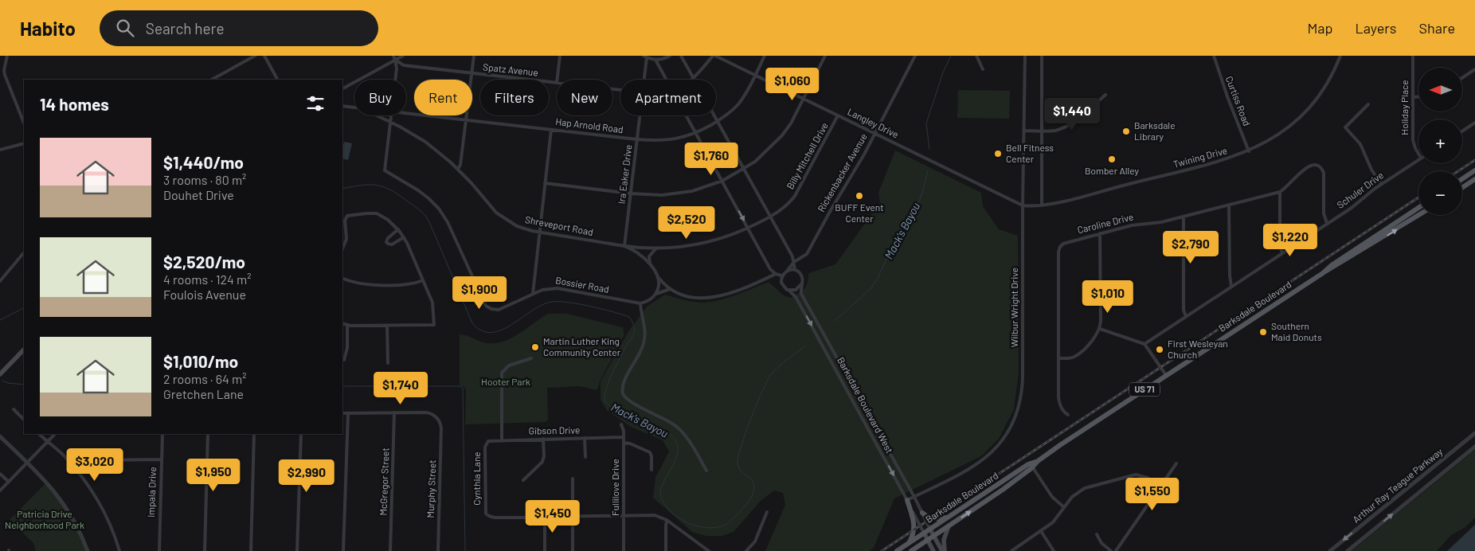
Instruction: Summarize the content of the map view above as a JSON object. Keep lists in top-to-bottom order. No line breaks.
{"streets":{"main road":["Barksdale Boulevard","US 71"],"street":["Spatz Avenue","Curtiss Road","Holiday Place","Langley Drive","Hap Arnold Road","Billy Mitchell Drive","Twining Drive","Rickenbacker Avenue","Ira Eaker Drive","Schuler Drive","Caroline Drive","Shreveport Road","Bossier Road","Wilbur Wright Drive","Barksdale Boulevard West","Gibson Drive","Cynthia Lane","McGregor Street","Arthur Ray Teague Parkway","Fullilove Drive","Murphy Street","Impala Drive"]},"crossings":[["Curtiss Road","Twining Drive"],["Langley Drive","Hap Arnold Road"],["Langley Drive","Billy Mitchell Drive"],["Langley Drive","Twining Drive"],["Langley Drive","Rickenbacker Avenue"],["Langley Drive","Wilbur Wright Drive"],["Hap Arnold Road","Ira Eaker Drive"],["Billy Mitchell Drive","Ira Eaker Drive"],["Billy Mitchell Drive","Shreveport Road"],["Twining Drive","Wilbur Wright Drive"],["Rickenbacker Avenue","Barksdale Boulevard West"],["Ira Eaker Drive","Shreveport Road"],["Schuler Drive","Caroline Drive"],["Shreveport Road","Bossier Road"],["Barksdale Boulevard","Barksdale Boulevard West"],["Wilbur Wright Drive","Barksdale Boulevard West"],["Gibson Drive","Cynthia Lane"],["Gibson Drive","Fullilove Drive"],["McGregor Street","Murphy Street"]],"water":["Mack's Bayou"],"parks":["Hooter Park","Patricia Drive Neighborhood Park"],"places":["Barksdale Library","Bell Fitness Center","Bomber Alley","BUFF Event Center","Southern Maid Donuts","Martin Luther King Community Center","First Wesleyan Church"],"north":"left","page":{"header":"Habito","search":"Search here","nav":["Map","Layers","Share"],"map_buttons":["+","−"],"price":["$1,060","$1,440","$1,760","$2,520","$1,220","$2,790","$1,900","$1,010","$1,740","$3,020","$1,950","$2,990","$1,550","$1,450"],"chip":["Buy","Rent","Filters","New","Apartment"],"heading":"14 homes","list":[{"name":"$1,440/mo","note":"3 rooms · 80 m² · Douhet Drive"},{"name":"$2,520/mo","note":"4 rooms · 124 m² · Foulois Avenue"},{"name":"$1,010/mo","note":"2 rooms · 64 m² · Gretchen Lane"}]}}
